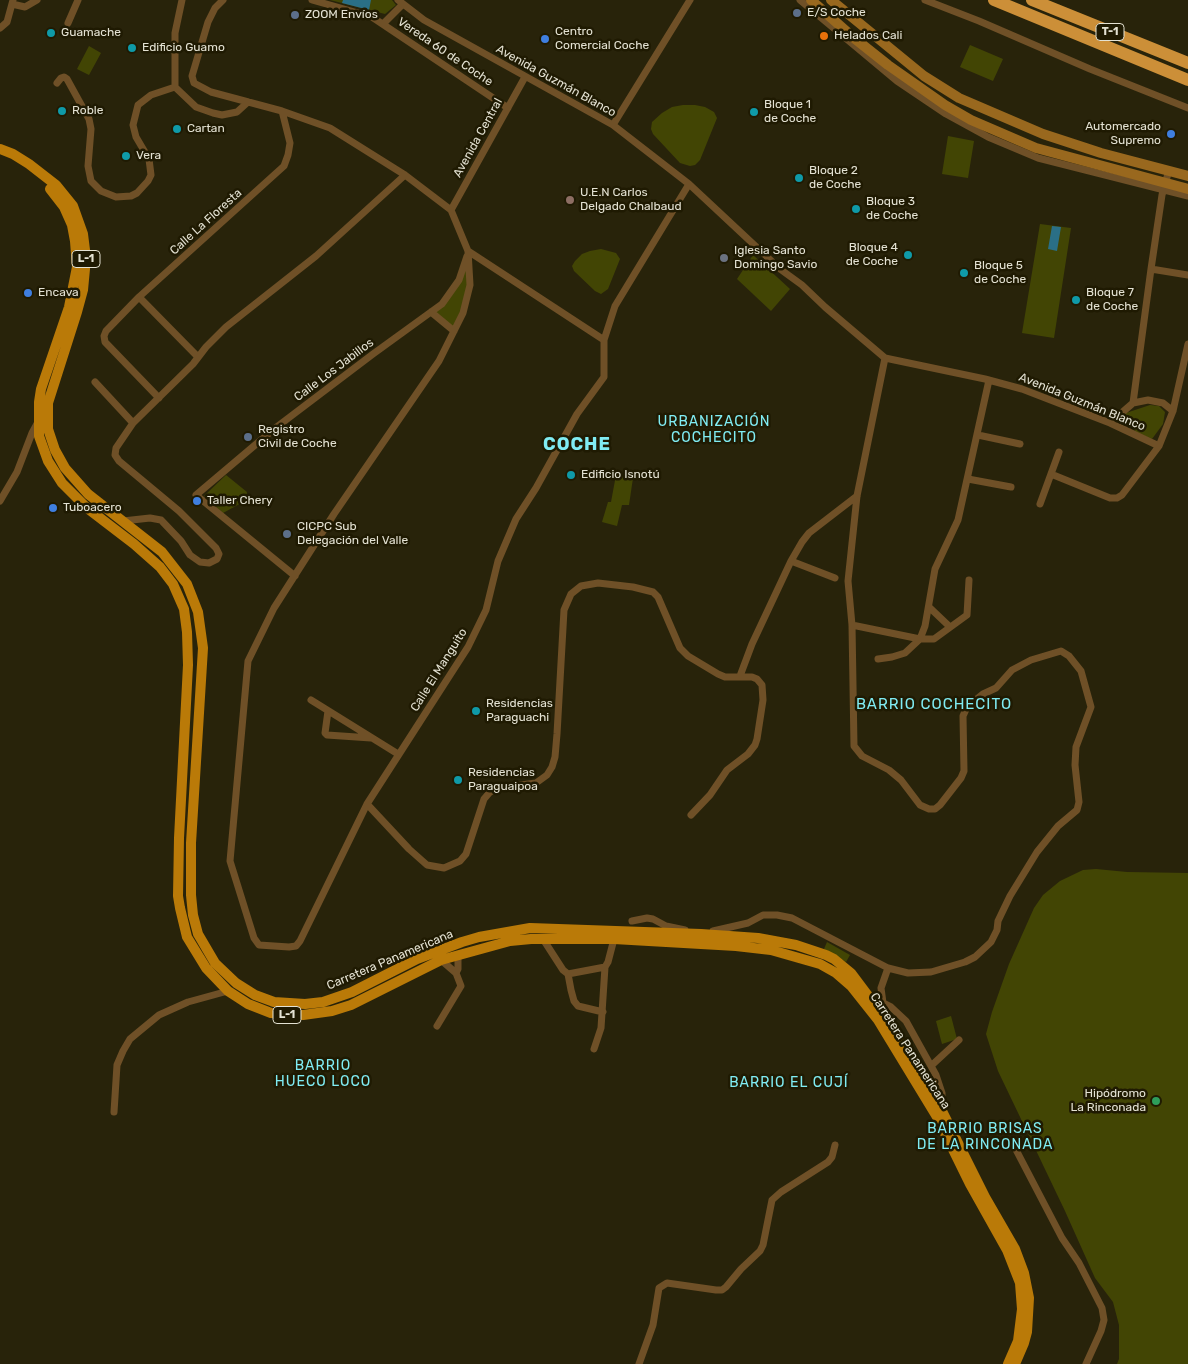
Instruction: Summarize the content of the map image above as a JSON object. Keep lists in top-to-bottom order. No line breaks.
{"streets":{"highway":["T-1"],"main road":["L-1","Carretera Panamericana"],"street":["Vereda 60 de Coche","Avenida Guzmán Blanco","Avenida Central","Calle La Floresta","Calle Los Jabillos","Calle El Manguito"]},"crossings":[["Vereda 60 de Coche","Avenida Central"],["Avenida Guzmán Blanco","Avenida Central"],["Avenida Guzmán Blanco","Calle El Manguito"],["Calle Los Jabillos","Calle El Manguito"]],"districts":["URBANIZACIÓN COCHECITO","COCHE","BARRIO COCHECITO","BARRIO HUECO LOCO","BARRIO EL CUJÍ","BARRIO BRISAS DE LA RINCONADA"],"places":["E/S Coche","ZOOM Envíos","Guamache","Helados Cali","Centro Comercial Coche","Edificio Guamo","Roble","Bloque 1 de Coche","Cartan","Automercado Supremo","Vera","Bloque 2 de Coche","U.E.N Carlos Delgado Chalbaud","Bloque 3 de Coche","Bloque 4 de Coche","Iglesia Santo Domingo Savio","Bloque 5 de Coche","Encava","Bloque 7 de Coche","Registro Civil de Coche","Edificio Isnotú","Taller Chery","Tuboacero","CICPC Sub Delegación del Valle","Residencias Paraguachi","Residencias Paraguaipoa","Hipódromo La Rinconada"]}
